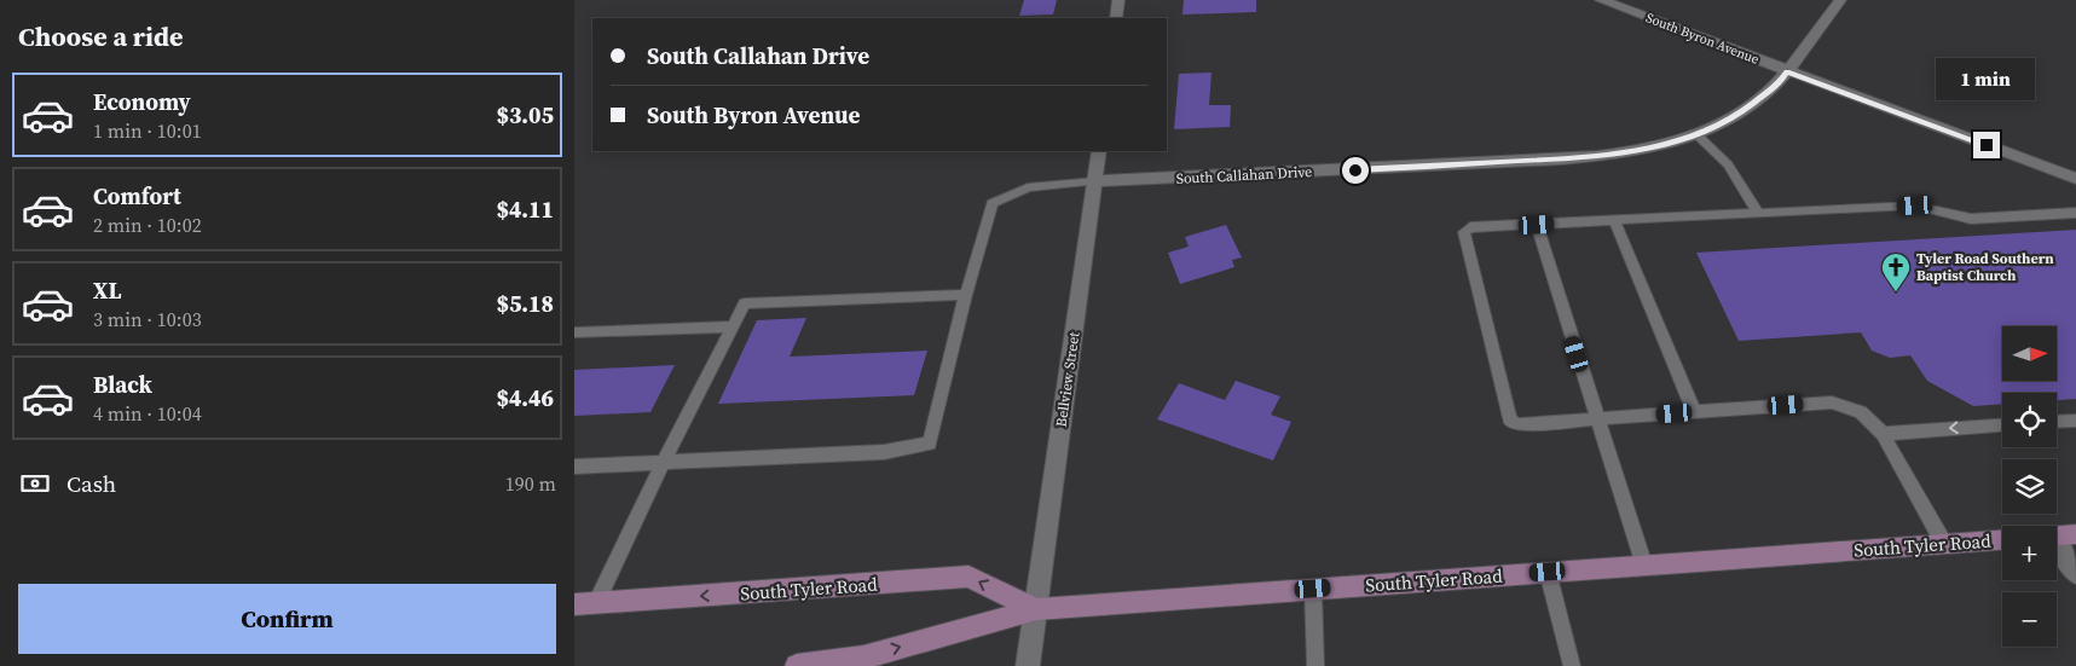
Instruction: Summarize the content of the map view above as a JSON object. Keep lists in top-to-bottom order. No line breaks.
{"streets":{"main road":["South Tyler Road"],"street":["South Byron Avenue","South Callahan Drive","Bellview Street"]},"crossings":[["South Byron Avenue","South Callahan Drive"],["South Callahan Drive","Bellview Street"],["Bellview Street","South Tyler Road"]],"places":{"church":["Tyler Road Southern Baptist Church"]},"north":"right","page":{"heading":"Choose a ride","banner":["South Callahan Drive","South Byron Avenue"],"bubble":"1 min","list":[{"name":"Economy","note":"1 min · 10:01","value":"$3.05"},{"name":"Comfort","note":"2 min · 10:02","value":"$4.11"},{"name":"XL","note":"3 min · 10:03","value":"$5.18"},{"name":"Black","note":"4 min · 10:04","value":"$4.46"}],"map_buttons":["+","−"],"pay":["Cash","190 m"],"buttons":"Confirm"}}
